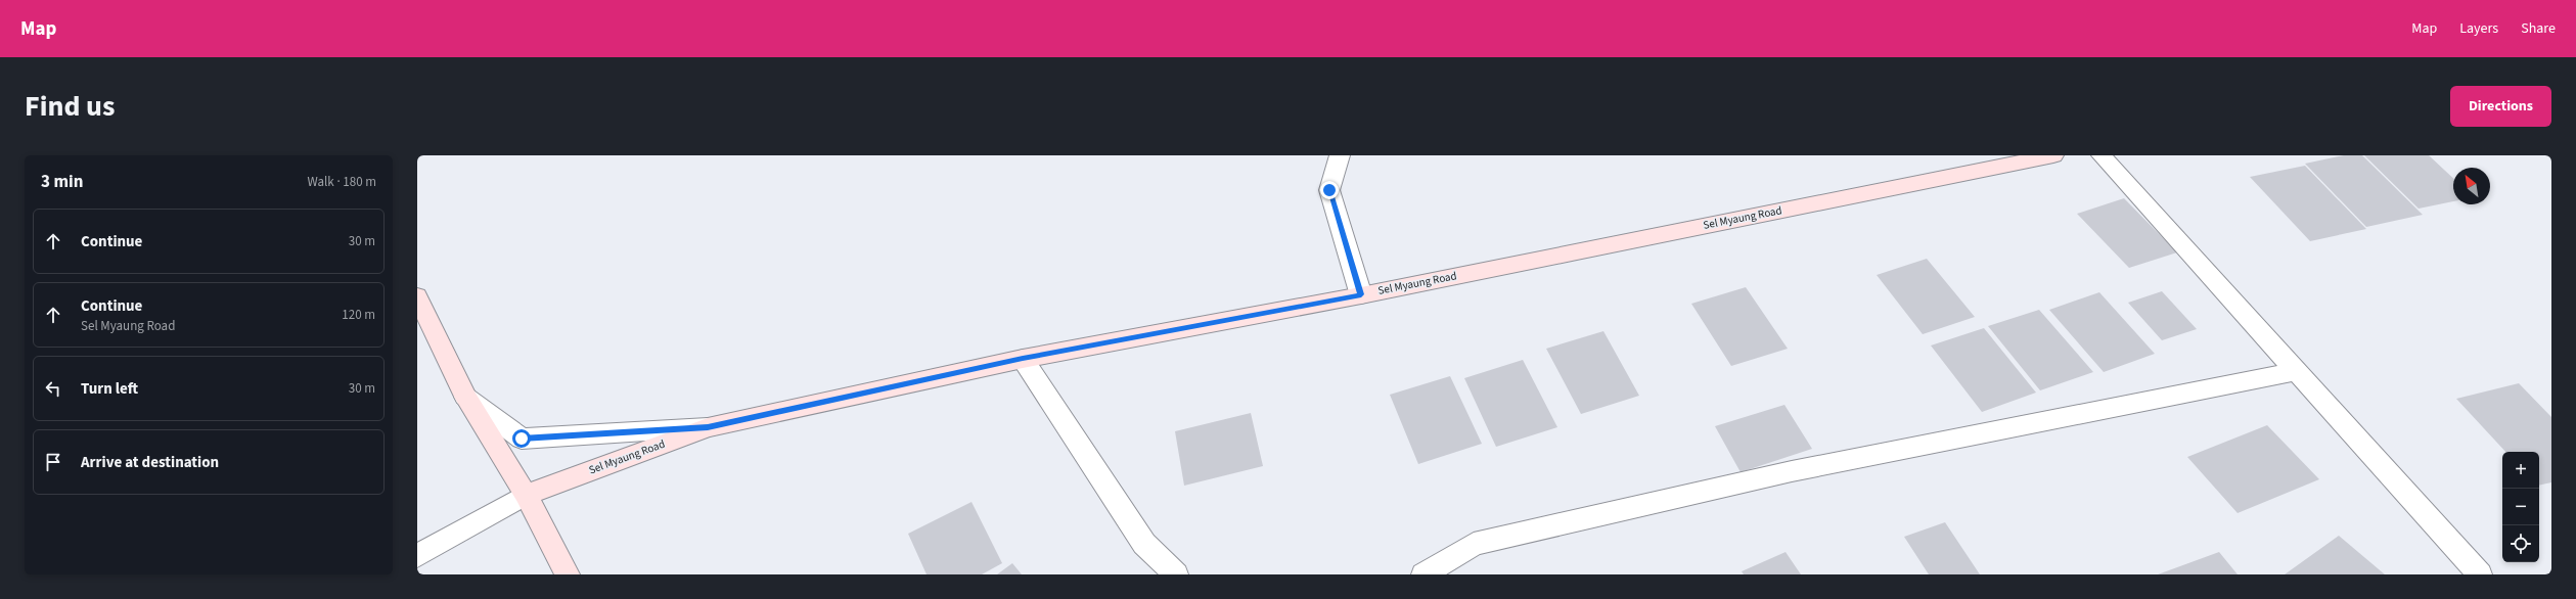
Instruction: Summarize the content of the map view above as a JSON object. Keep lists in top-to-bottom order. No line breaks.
{"streets":{"main road":["Sel Myaung Road"]},"north":"top left","page":{"header":"Map","nav":["Map","Layers","Share"],"title":"Find us","buttons":"Directions","heading":["3 min","Walk · 180 m"],"list":[["Continue","30 m"],["Continue","Sel Myaung Road","120 m"],["Turn left","30 m"],"Arrive at destination"],"map_buttons":["+","−"]}}
